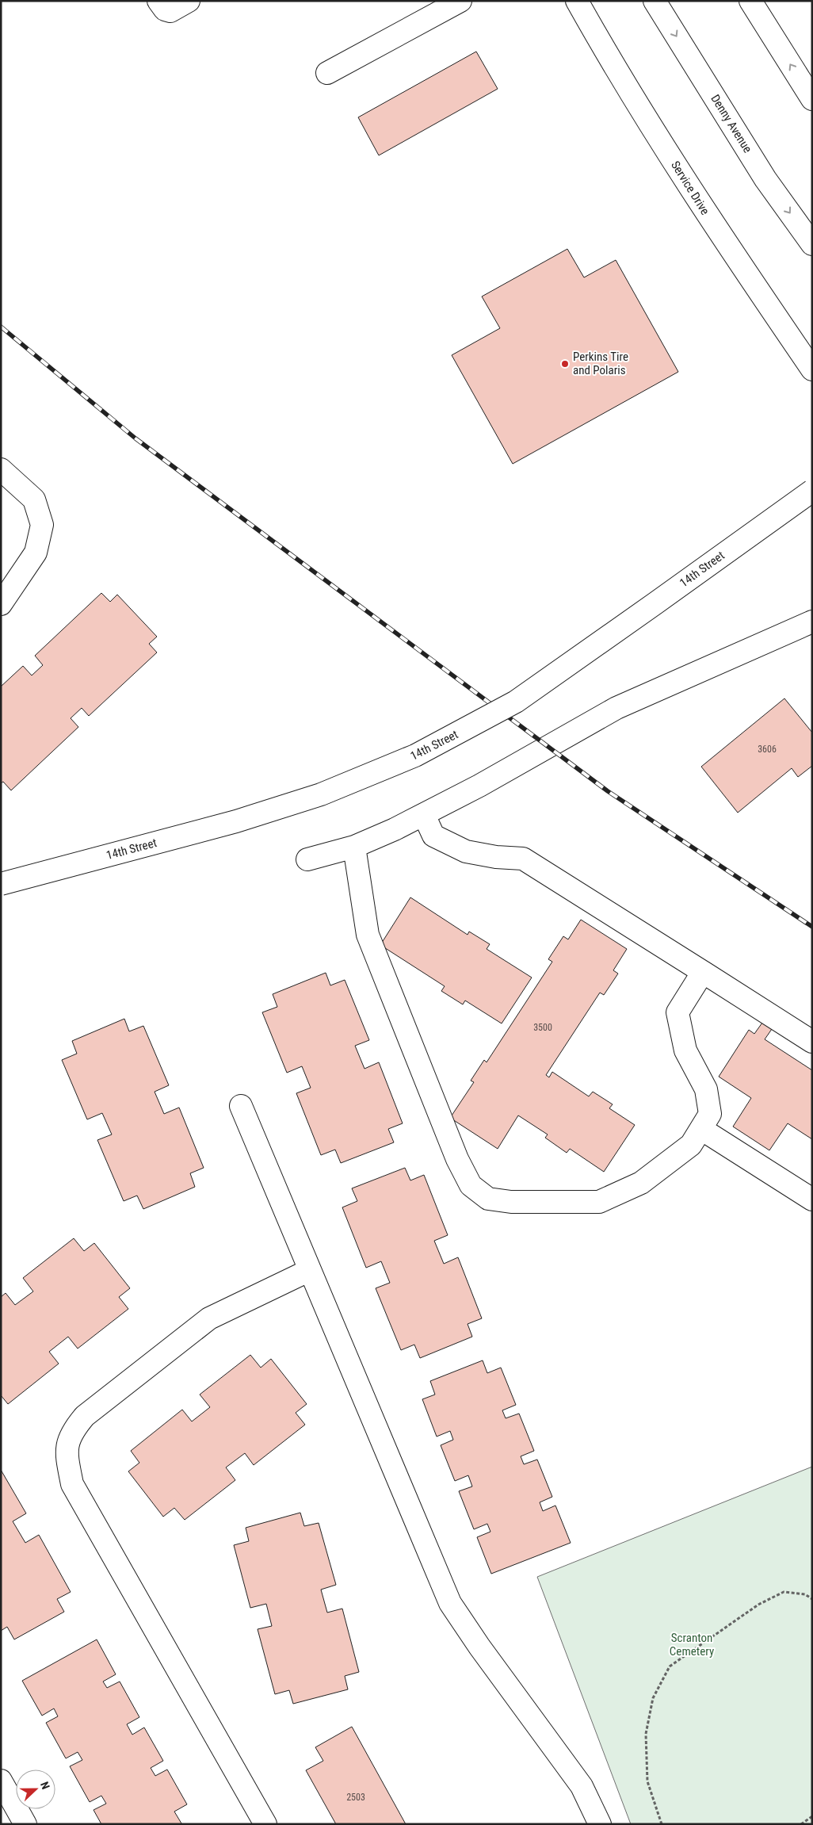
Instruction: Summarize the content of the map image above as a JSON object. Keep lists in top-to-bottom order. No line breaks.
{"streets":{"street":["Denny Avenue","Service Drive","14th Street"]},"parks":["Scranton Cemetery"],"places":["Perkins Tire and Polaris"],"house_numbers":["3606","3500","2503"],"north":"right"}
